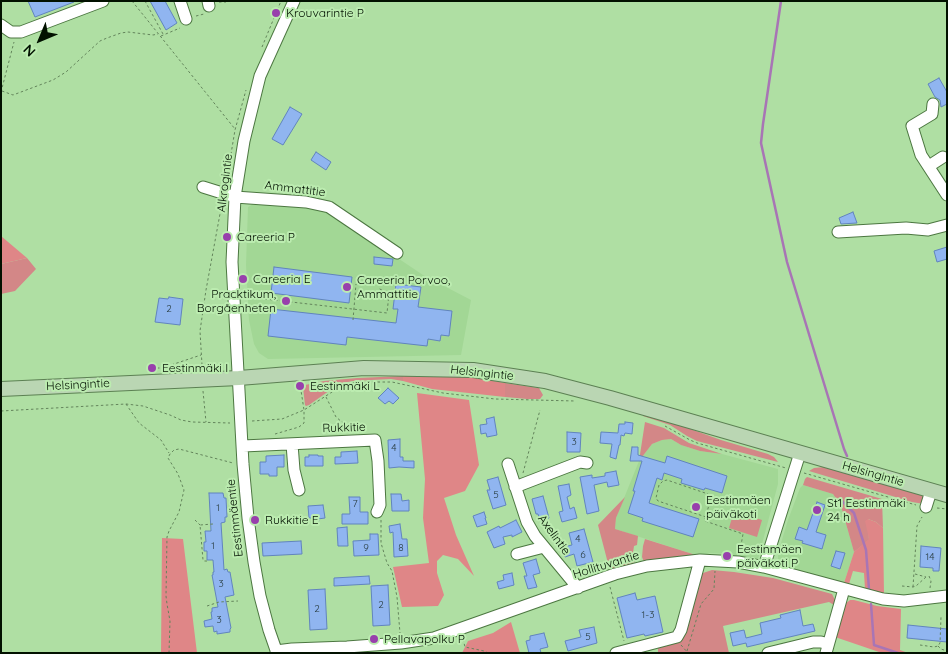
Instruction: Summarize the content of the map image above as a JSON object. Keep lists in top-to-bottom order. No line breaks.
{"streets":{"main road":["Helsingintie"],"street":["Alkrogintie","Ammattitie","Rukkitie","Eestinmäentie","Axelintie","Hollituvantie"]},"crossings":[["Alkrogintie","Ammattitie"],["Alkrogintie","Helsingintie"],["Alkrogintie","Eestinmäentie"],["Helsingintie","Eestinmäentie"],["Rukkitie","Eestinmäentie"],["Eestinmäentie","Hollituvantie"],["Axelintie","Hollituvantie"]],"places":["Krouvarintie P","Careeria P","Careeria E","Careeria Porvoo, Ammattitie","Pracktikum, Borgåenheten","Eestinmäki I","Eestinmäki L","Eestinmäen päiväkoti","St1 Eestinmäki 24 h","Rukkitie E","Eestinmäen päiväkoti P","Pellavapolku P"],"house_numbers":["2","3","4","5","7","1","4","1","9","8","6","14","3","2","2","1-3","3","5"],"north":"bottom left"}
